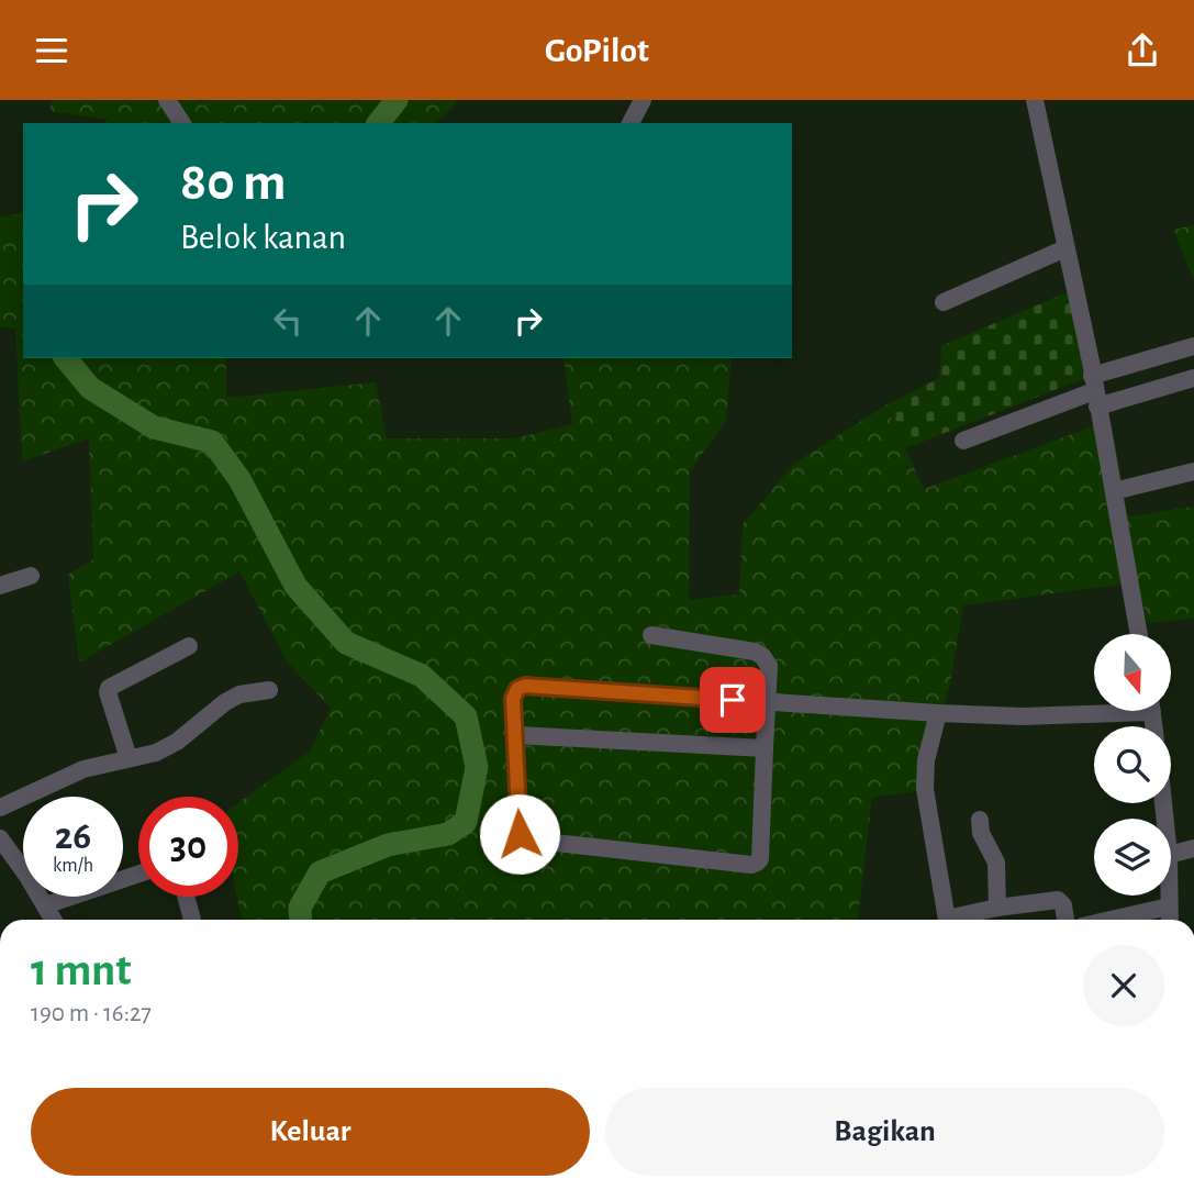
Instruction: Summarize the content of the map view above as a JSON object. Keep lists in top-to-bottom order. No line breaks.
{"north":"bottom","page":{"header":"GoPilot","turn":["80 m","Belok kanan"],"speed":"26 km/h","limit":"30","heading":["1 mnt","190 m · 16:27"],"buttons":["Keluar","Bagikan"]}}
